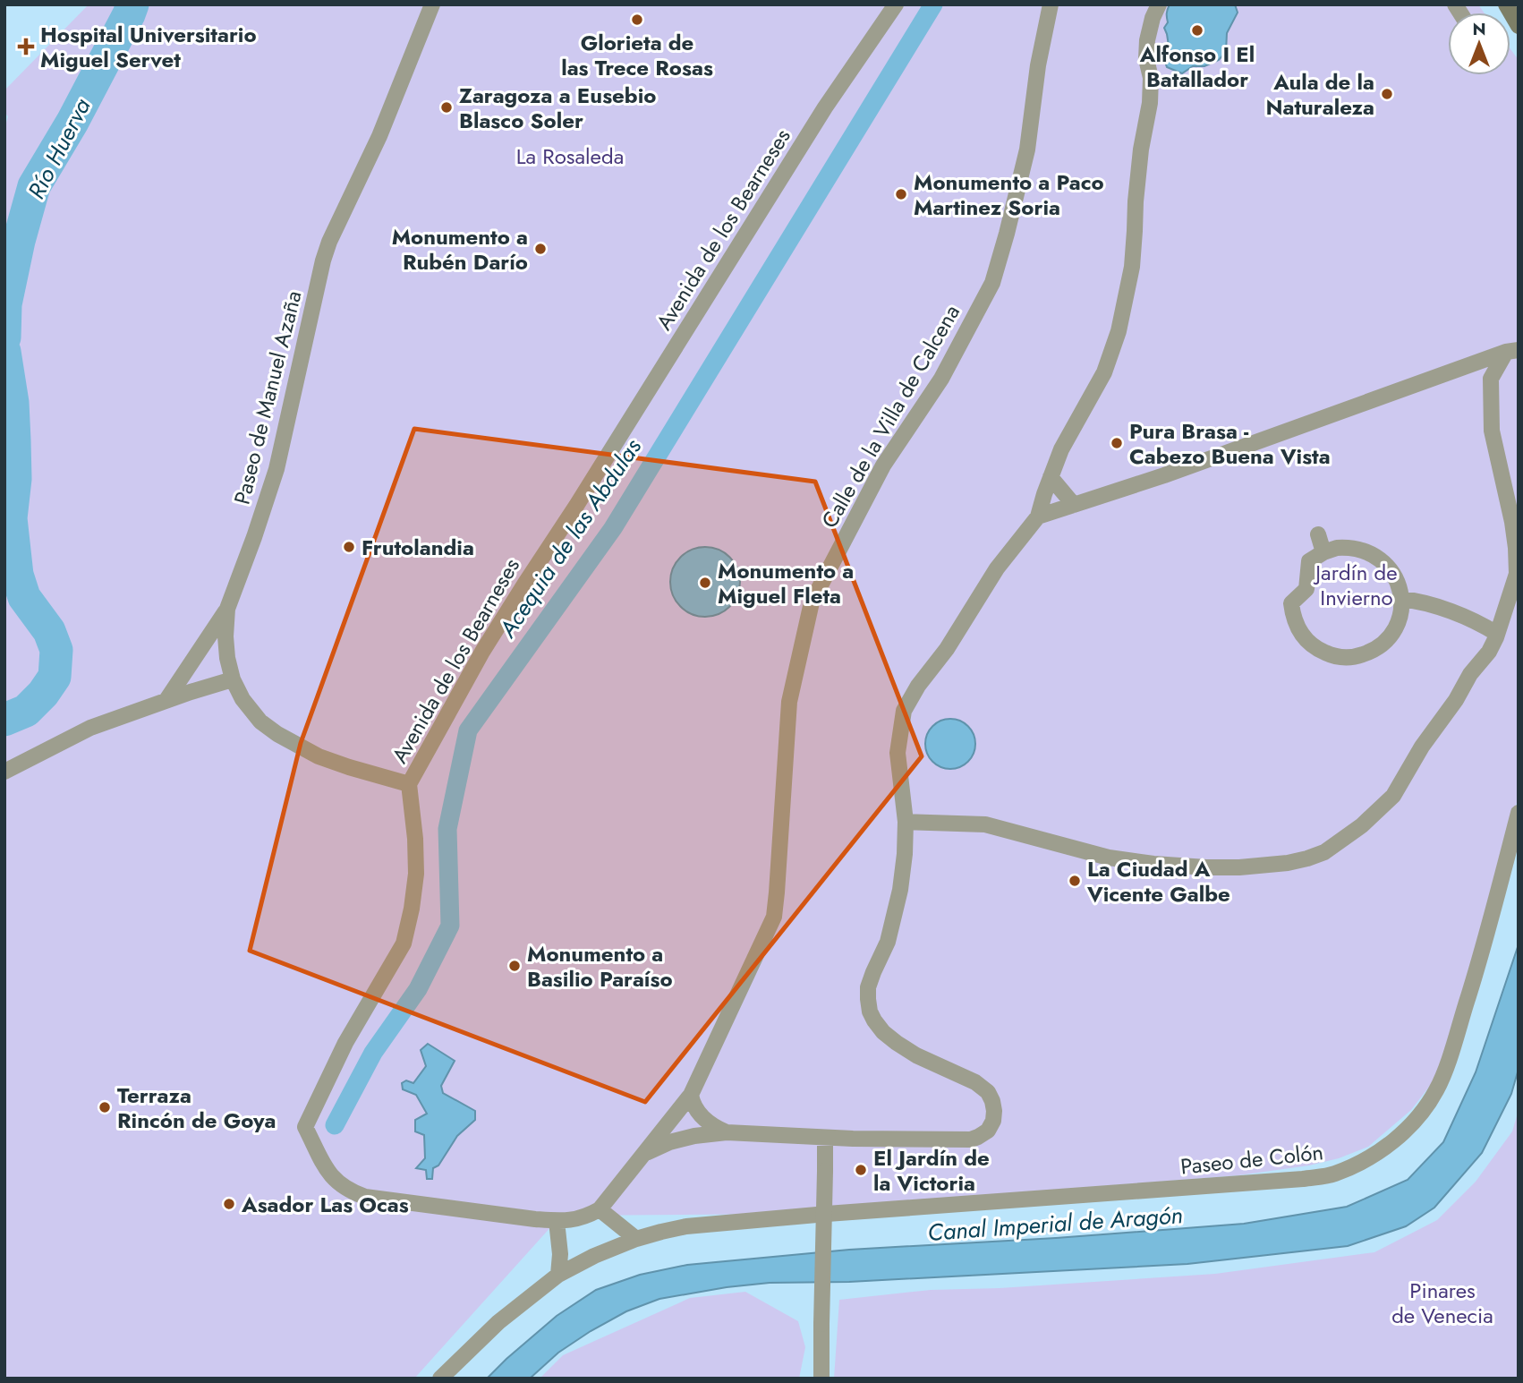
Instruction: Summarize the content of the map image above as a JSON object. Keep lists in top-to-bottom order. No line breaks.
{"streets":{"street":["Avenida de los Bearneses","Paseo de Manuel Azaña","Calle de la Villa de Calcena","Paseo de Colón"]},"crossings":[["Avenida de los Bearneses","Paseo de Manuel Azaña"]],"water":["Río Huerva","Acequia de las Abdulas","Canal Imperial de Aragón"],"parks":["La Rosaleda","Jardín de Invierno","Pinares de Venecia"],"places":{"other":["Glorieta de las Trece Rosas","Alfonso I El Batallador","Aula de la Naturaleza","Zaragoza a Eusebio Blasco Soler","Monumento a Paco Martinez Soria","Monumento a Rubén Darío","Pura Brasa - Cabezo Buena Vista","Frutolandia","Monumento a Miguel Fleta","La Ciudad A Vicente Galbe","Monumento a Basilio Paraíso","Terraza Rincón de Goya","El Jardín de la Victoria","Asador Las Ocas"],"health":["Hospital Universitario Miguel Servet"]},"north":"top"}
